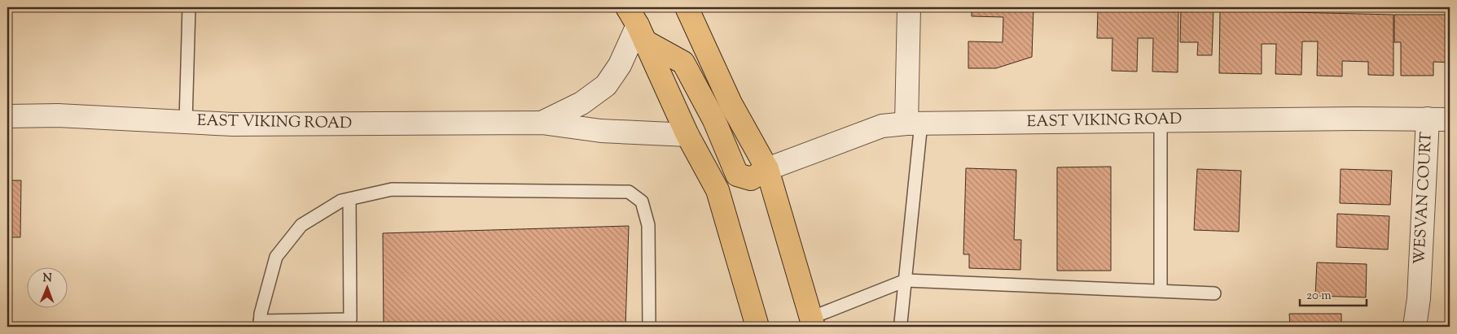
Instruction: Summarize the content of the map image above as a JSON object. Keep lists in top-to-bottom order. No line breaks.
{"streets":{"street":["EAST VIKING ROAD","WESVAN COURT"]},"crossings":[["EAST VIKING ROAD","WESVAN COURT"]],"scale_bar":"20 m","north":"top"}
